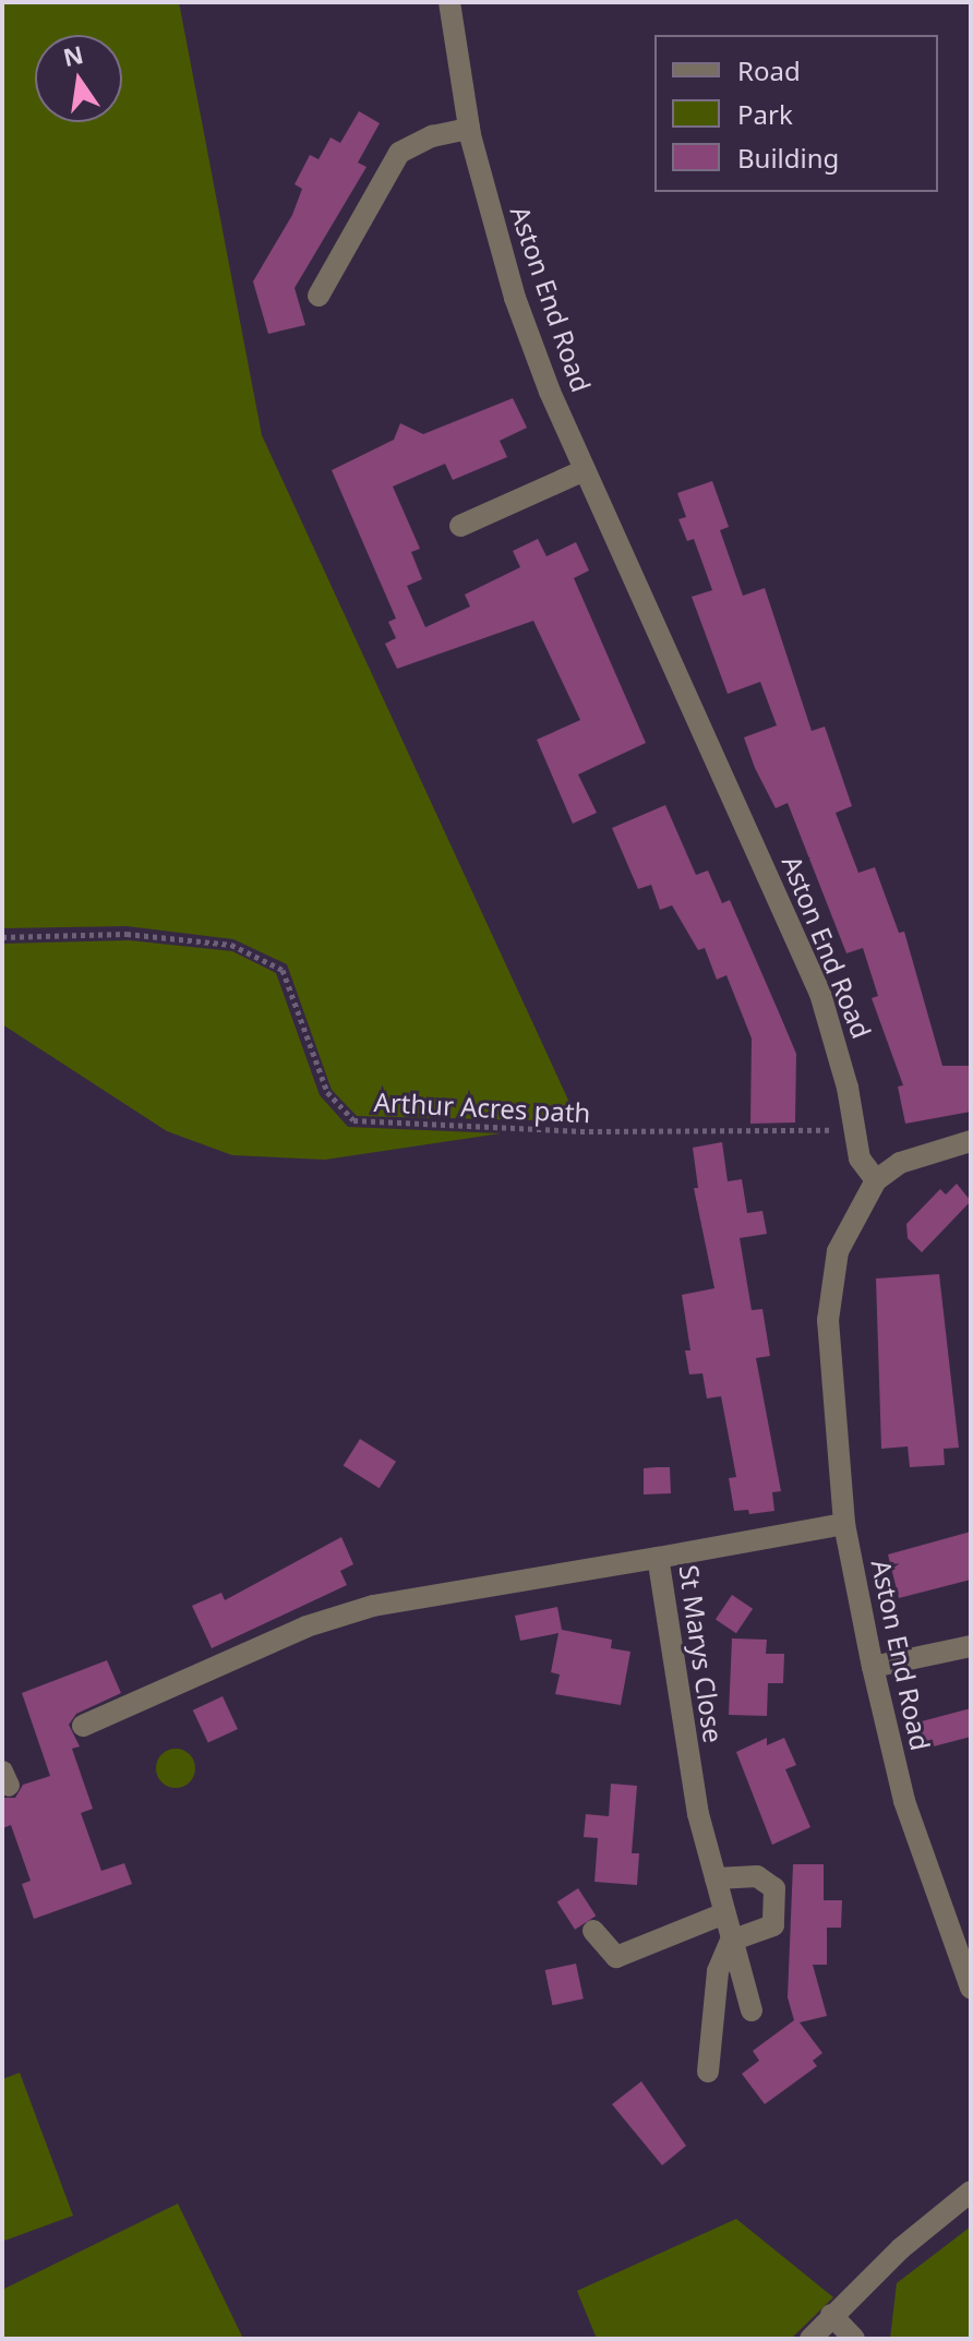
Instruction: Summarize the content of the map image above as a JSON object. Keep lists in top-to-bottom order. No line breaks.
{"streets":{"street":["Aston End Road","St Marys Close"],"path":["Arthur Acres path"]},"crossings":[["Aston End Road","Arthur Acres path"],["Aston End Road","St Marys Close"]],"legend":["Road","Park","Building"],"north":"top"}
